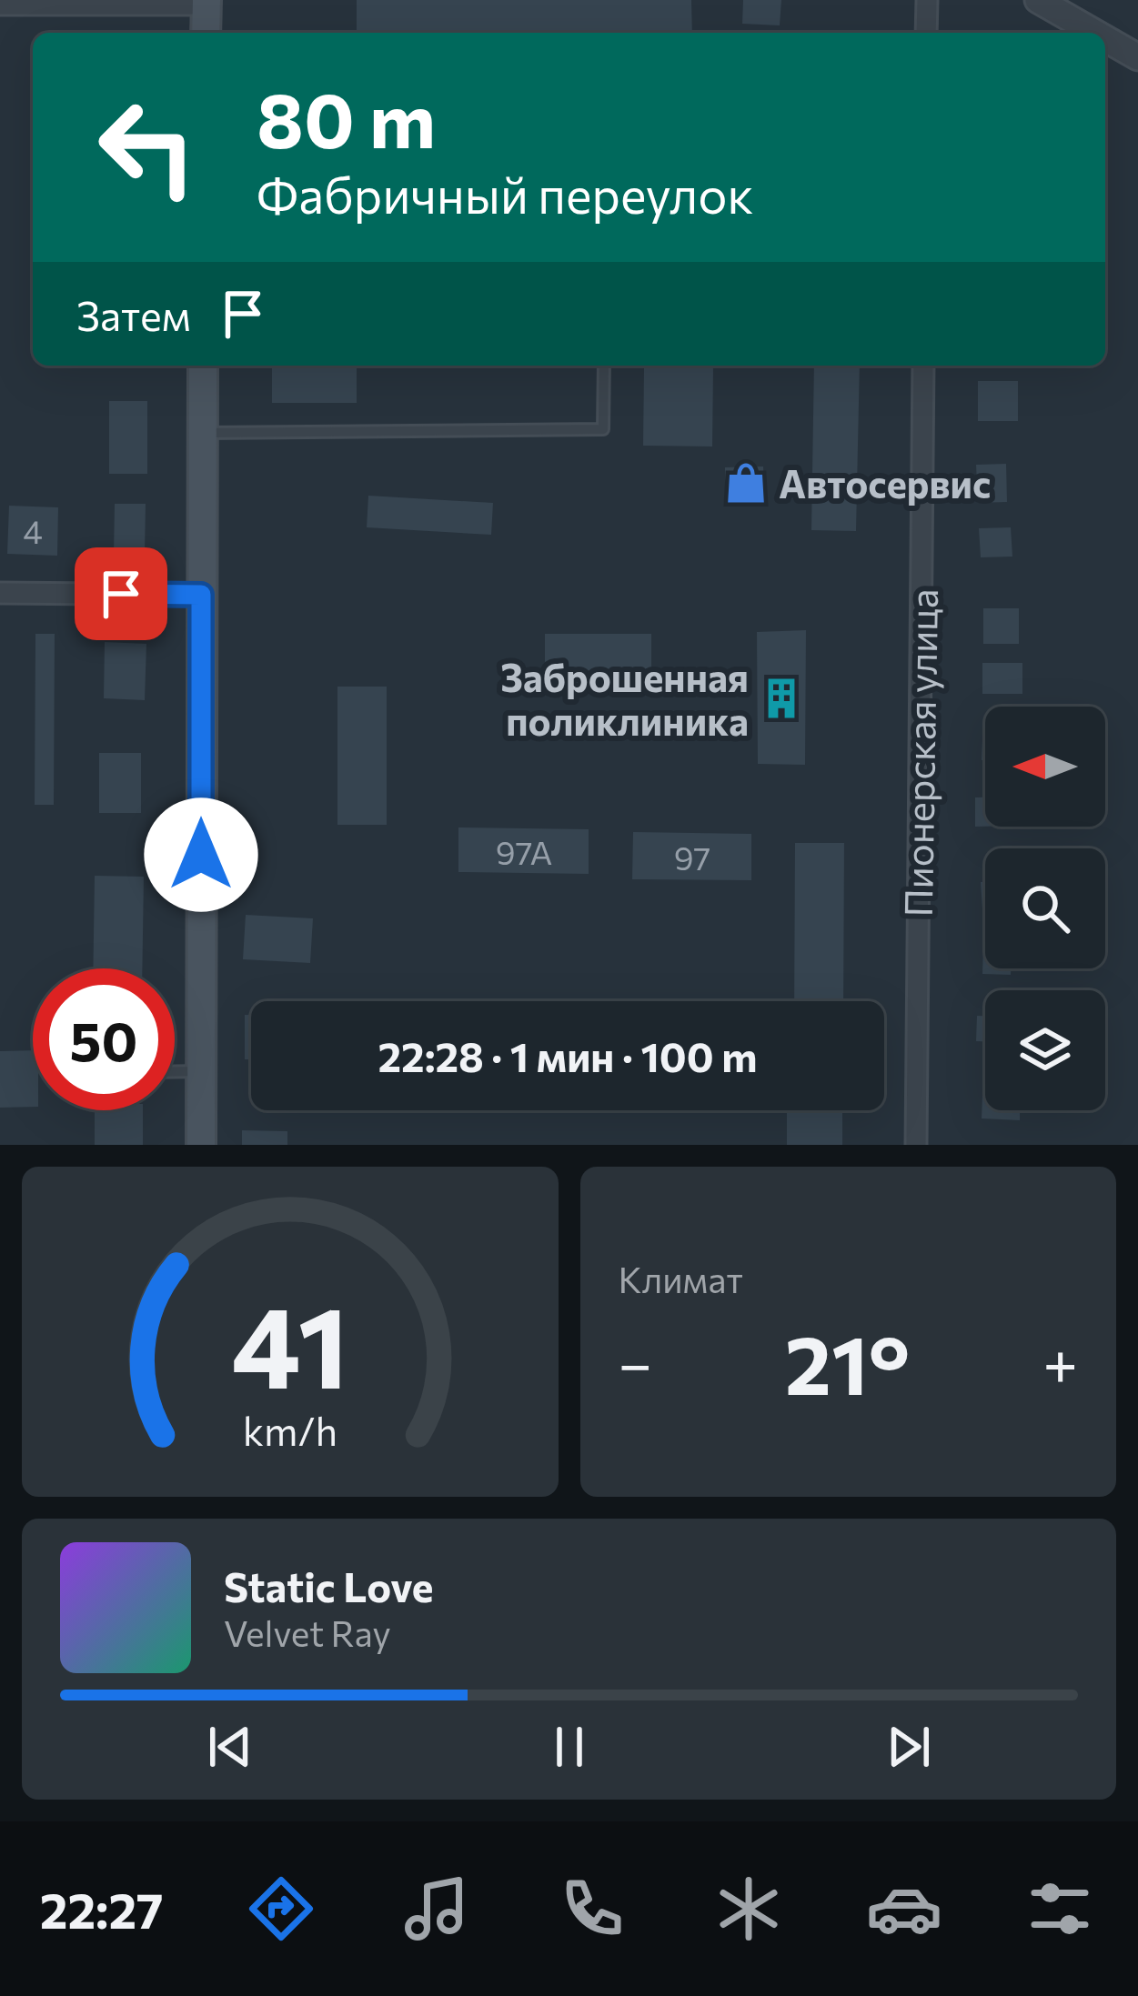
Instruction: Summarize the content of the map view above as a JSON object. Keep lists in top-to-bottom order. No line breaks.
{"streets":{"street":["Пионерская улица"]},"places":{"shop":["Автосервис"],"building":["Заброшенная поликлиника"]},"house_numbers":["4","97А","97"],"north":"left","page":{"turn":["80 m","Фабричный переулок"],"then":"Затем","limit":"50","trip":"22:28 · 1 мин · 100 m","tile":"Климат","heat":["−","21°","+"],"song":["Static Love","Velvet Ray"],"tabs":"22:27","gauge":["41","km/h"]}}
